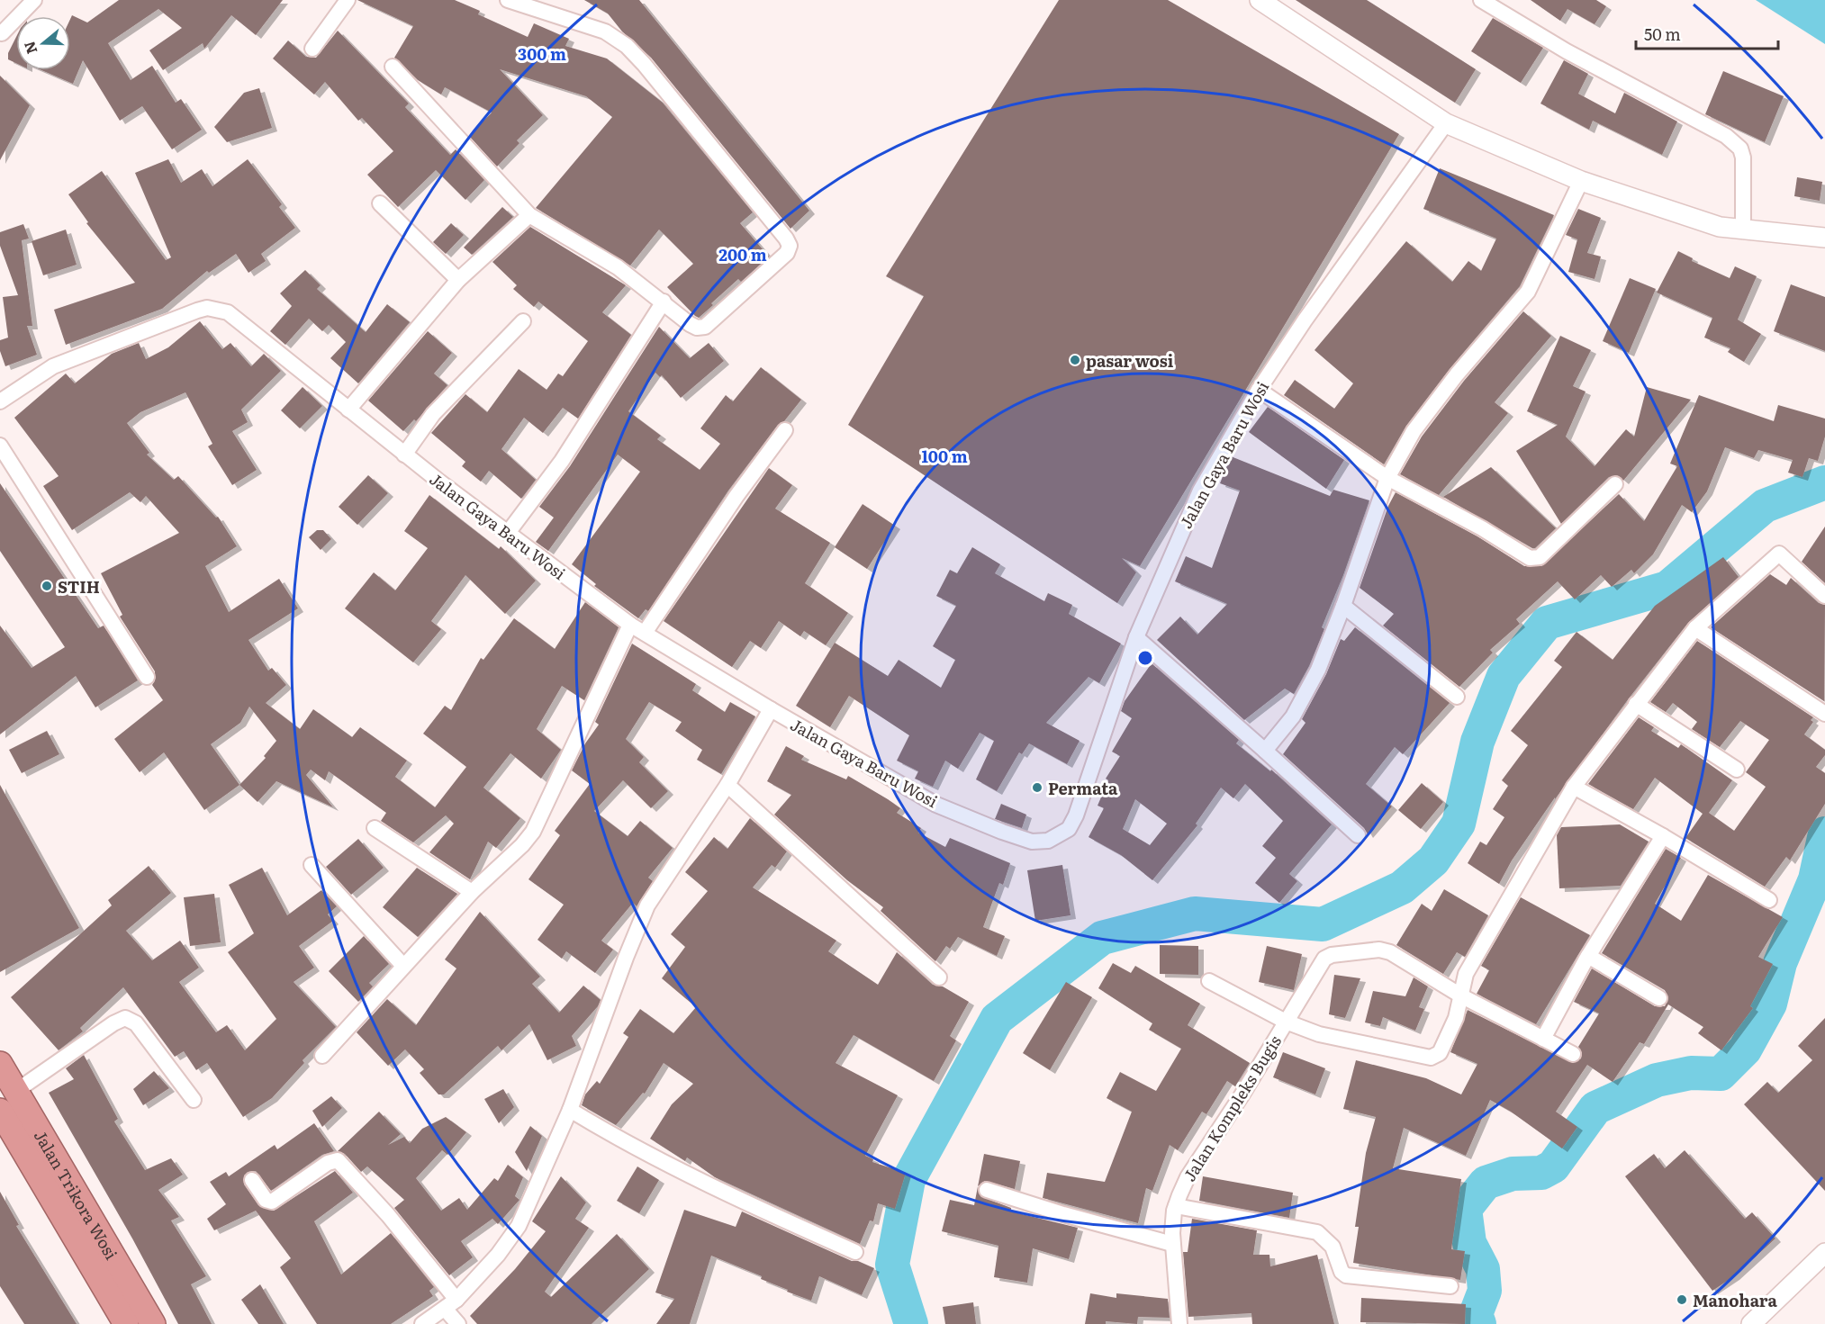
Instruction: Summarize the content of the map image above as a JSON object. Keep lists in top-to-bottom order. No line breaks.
{"streets":{"highway":["Jalan Trikora Wosi"],"street":["Jalan Gaya Baru Wosi","Jalan Kompleks Bugis"]},"places":["pasar wosi","STIH","Permata","Manohara"],"scale_bar":"50 m","north":"left","rings":["300 m","200 m","100 m"]}
